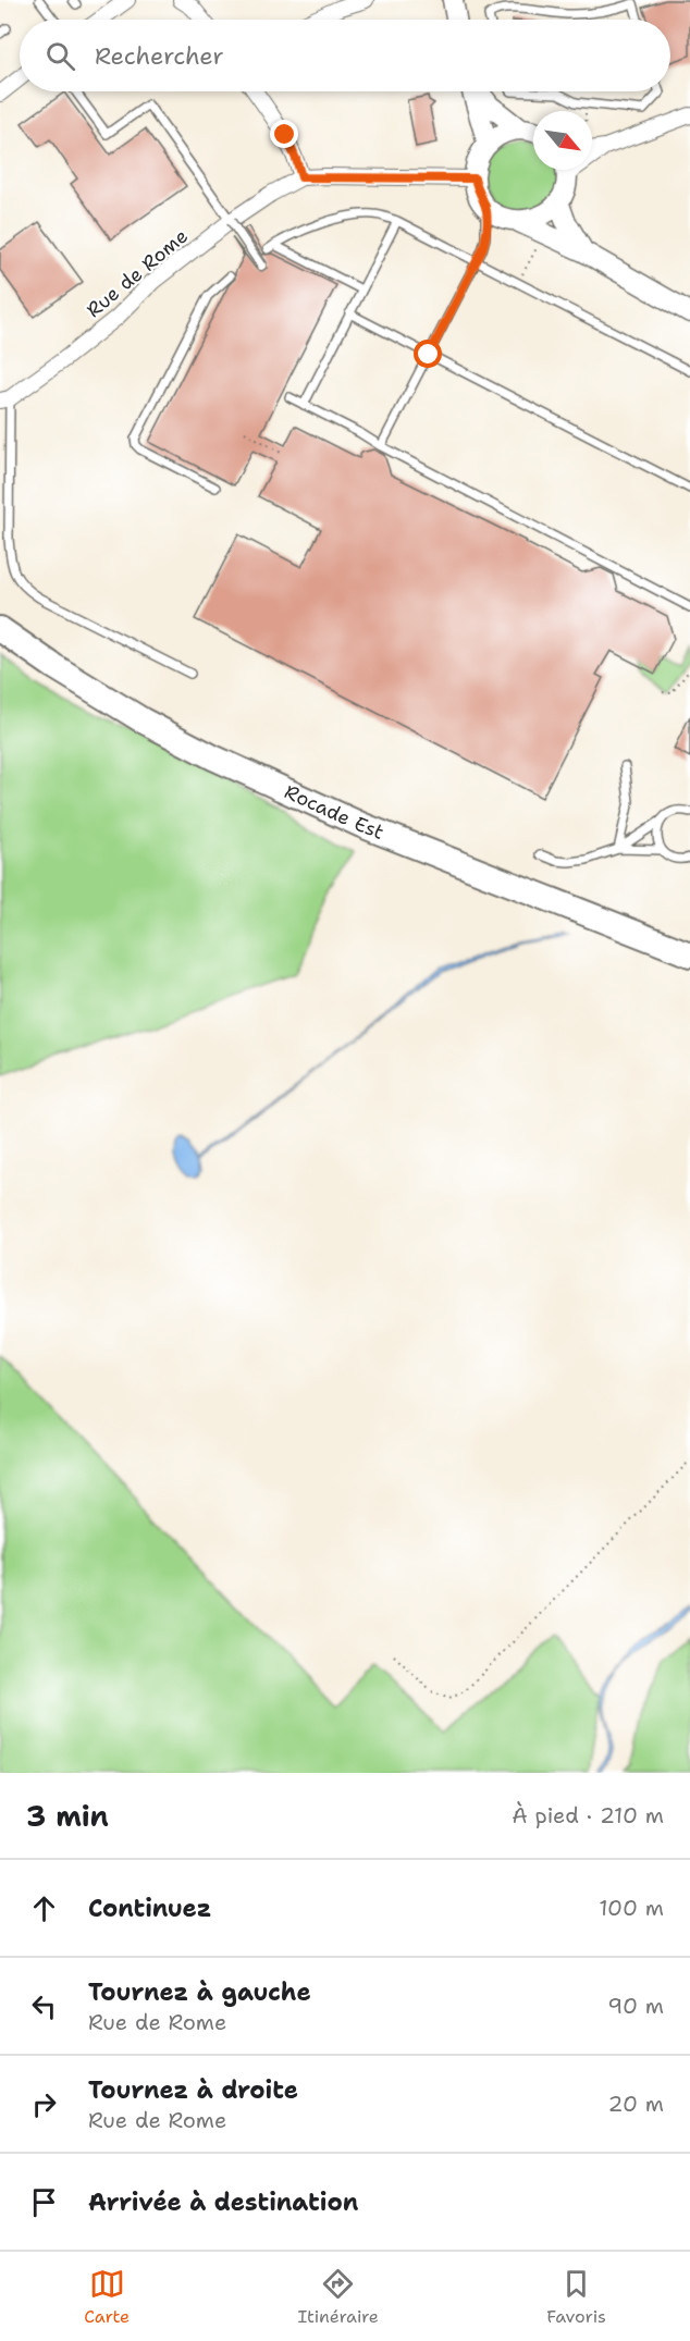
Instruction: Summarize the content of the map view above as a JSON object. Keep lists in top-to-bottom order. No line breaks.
{"streets":{"main road":["Rocade Est"],"street":["Rue de Rome"]},"north":"bottom right","page":{"search":"Rechercher","heading":["3 min","À pied · 210 m"],"list":[["Continuez","100 m"],["Tournez à gauche","Rue de Rome","90 m"],["Tournez à droite","Rue de Rome","20 m"],"Arrivée à destination"],"nav":["Carte","Itinéraire","Favoris"]}}
